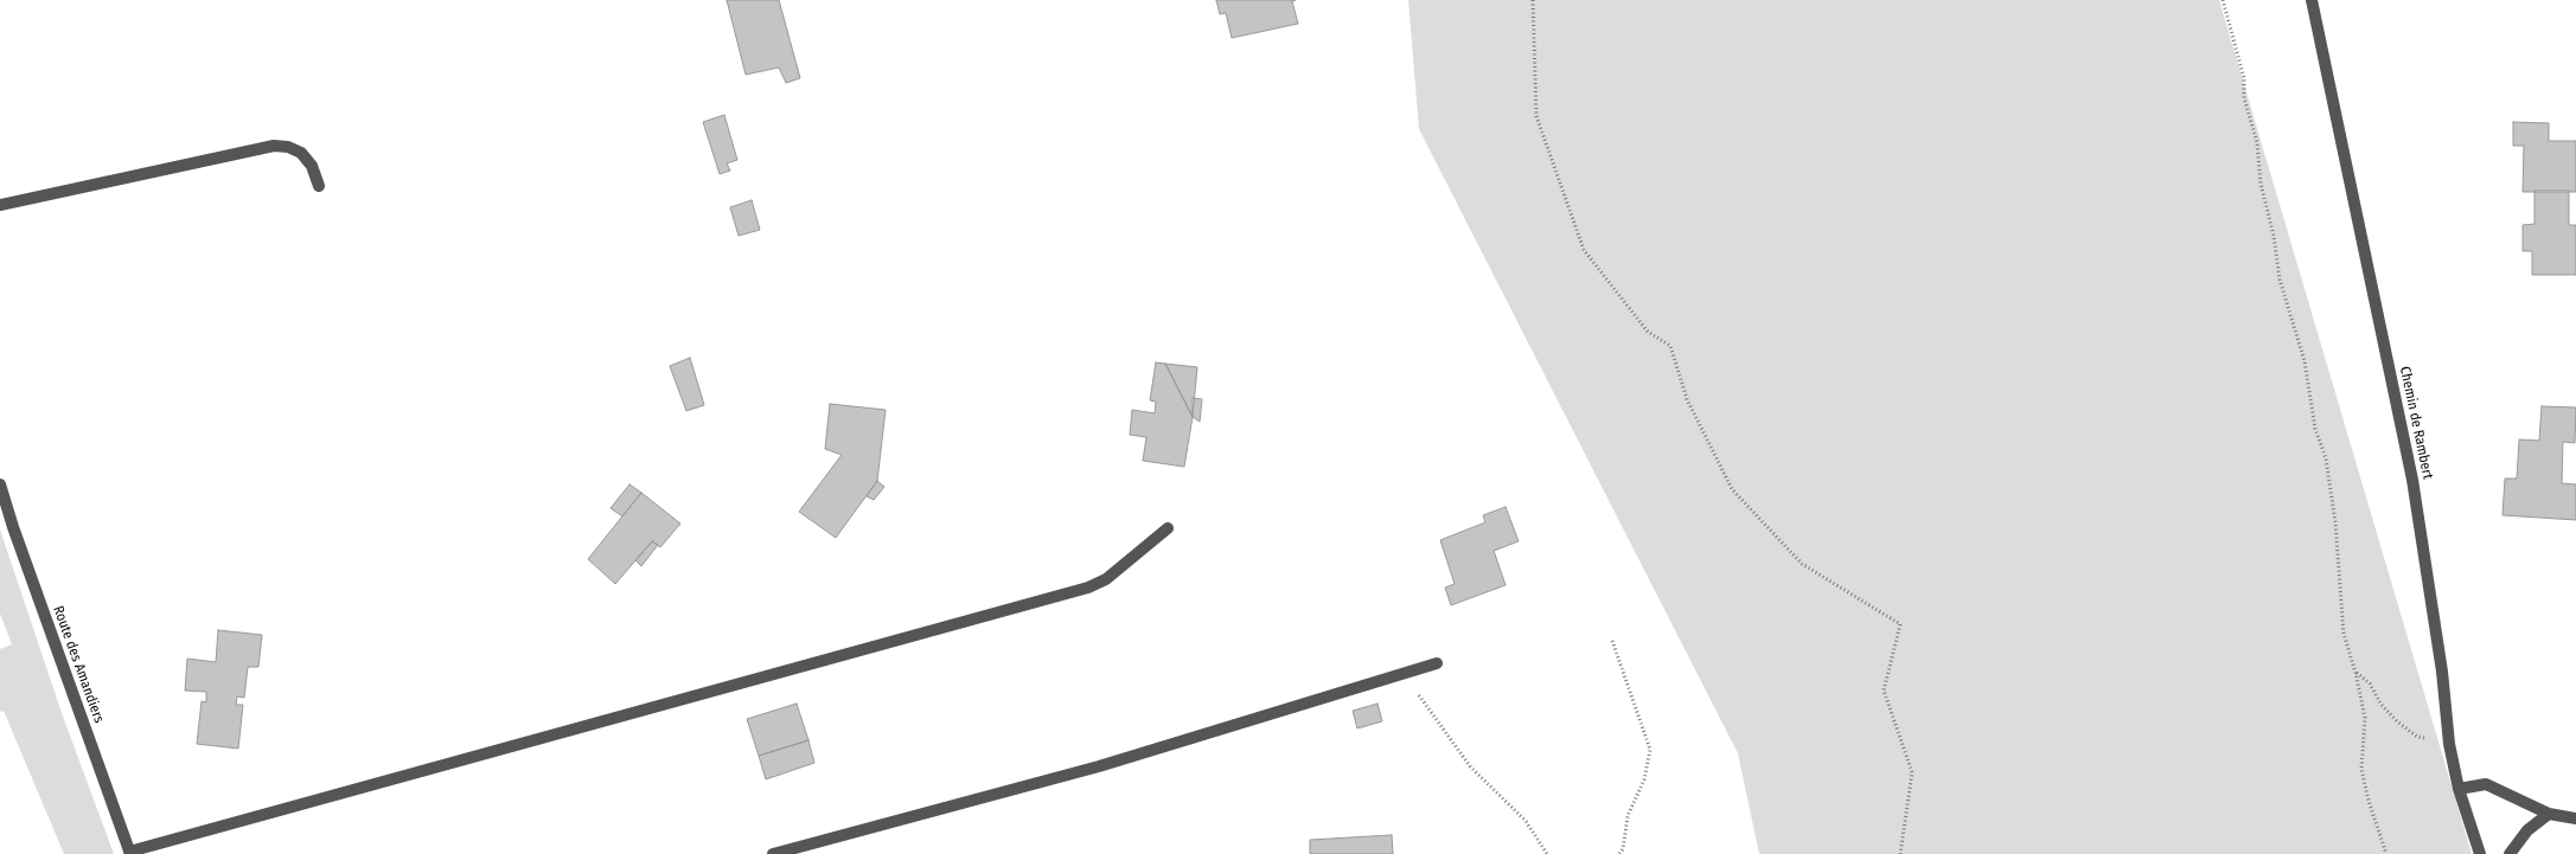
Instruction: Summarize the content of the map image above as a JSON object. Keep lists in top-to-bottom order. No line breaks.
{"streets":{"street":["Chemin de Rambert","Route des Amandiers"]}}
